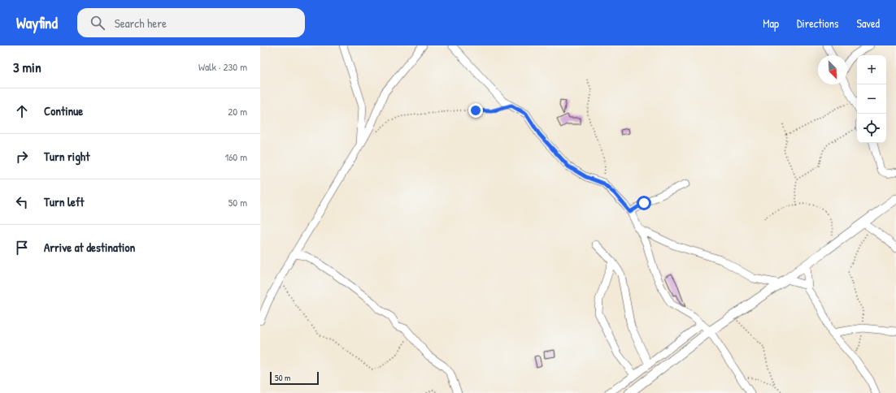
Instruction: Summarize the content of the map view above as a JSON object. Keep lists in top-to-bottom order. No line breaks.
{"scale_bar":"50 m","north":"bottom right","page":{"header":"Wayfind","search":"Search here","nav":["Map","Directions","Saved"],"heading":["3 min","Walk · 230 m"],"map_buttons":["+","−"],"list":[["Continue","20 m"],["Turn right","160 m"],["Turn left","50 m"],"Arrive at destination"],"scale":"50 m"}}
